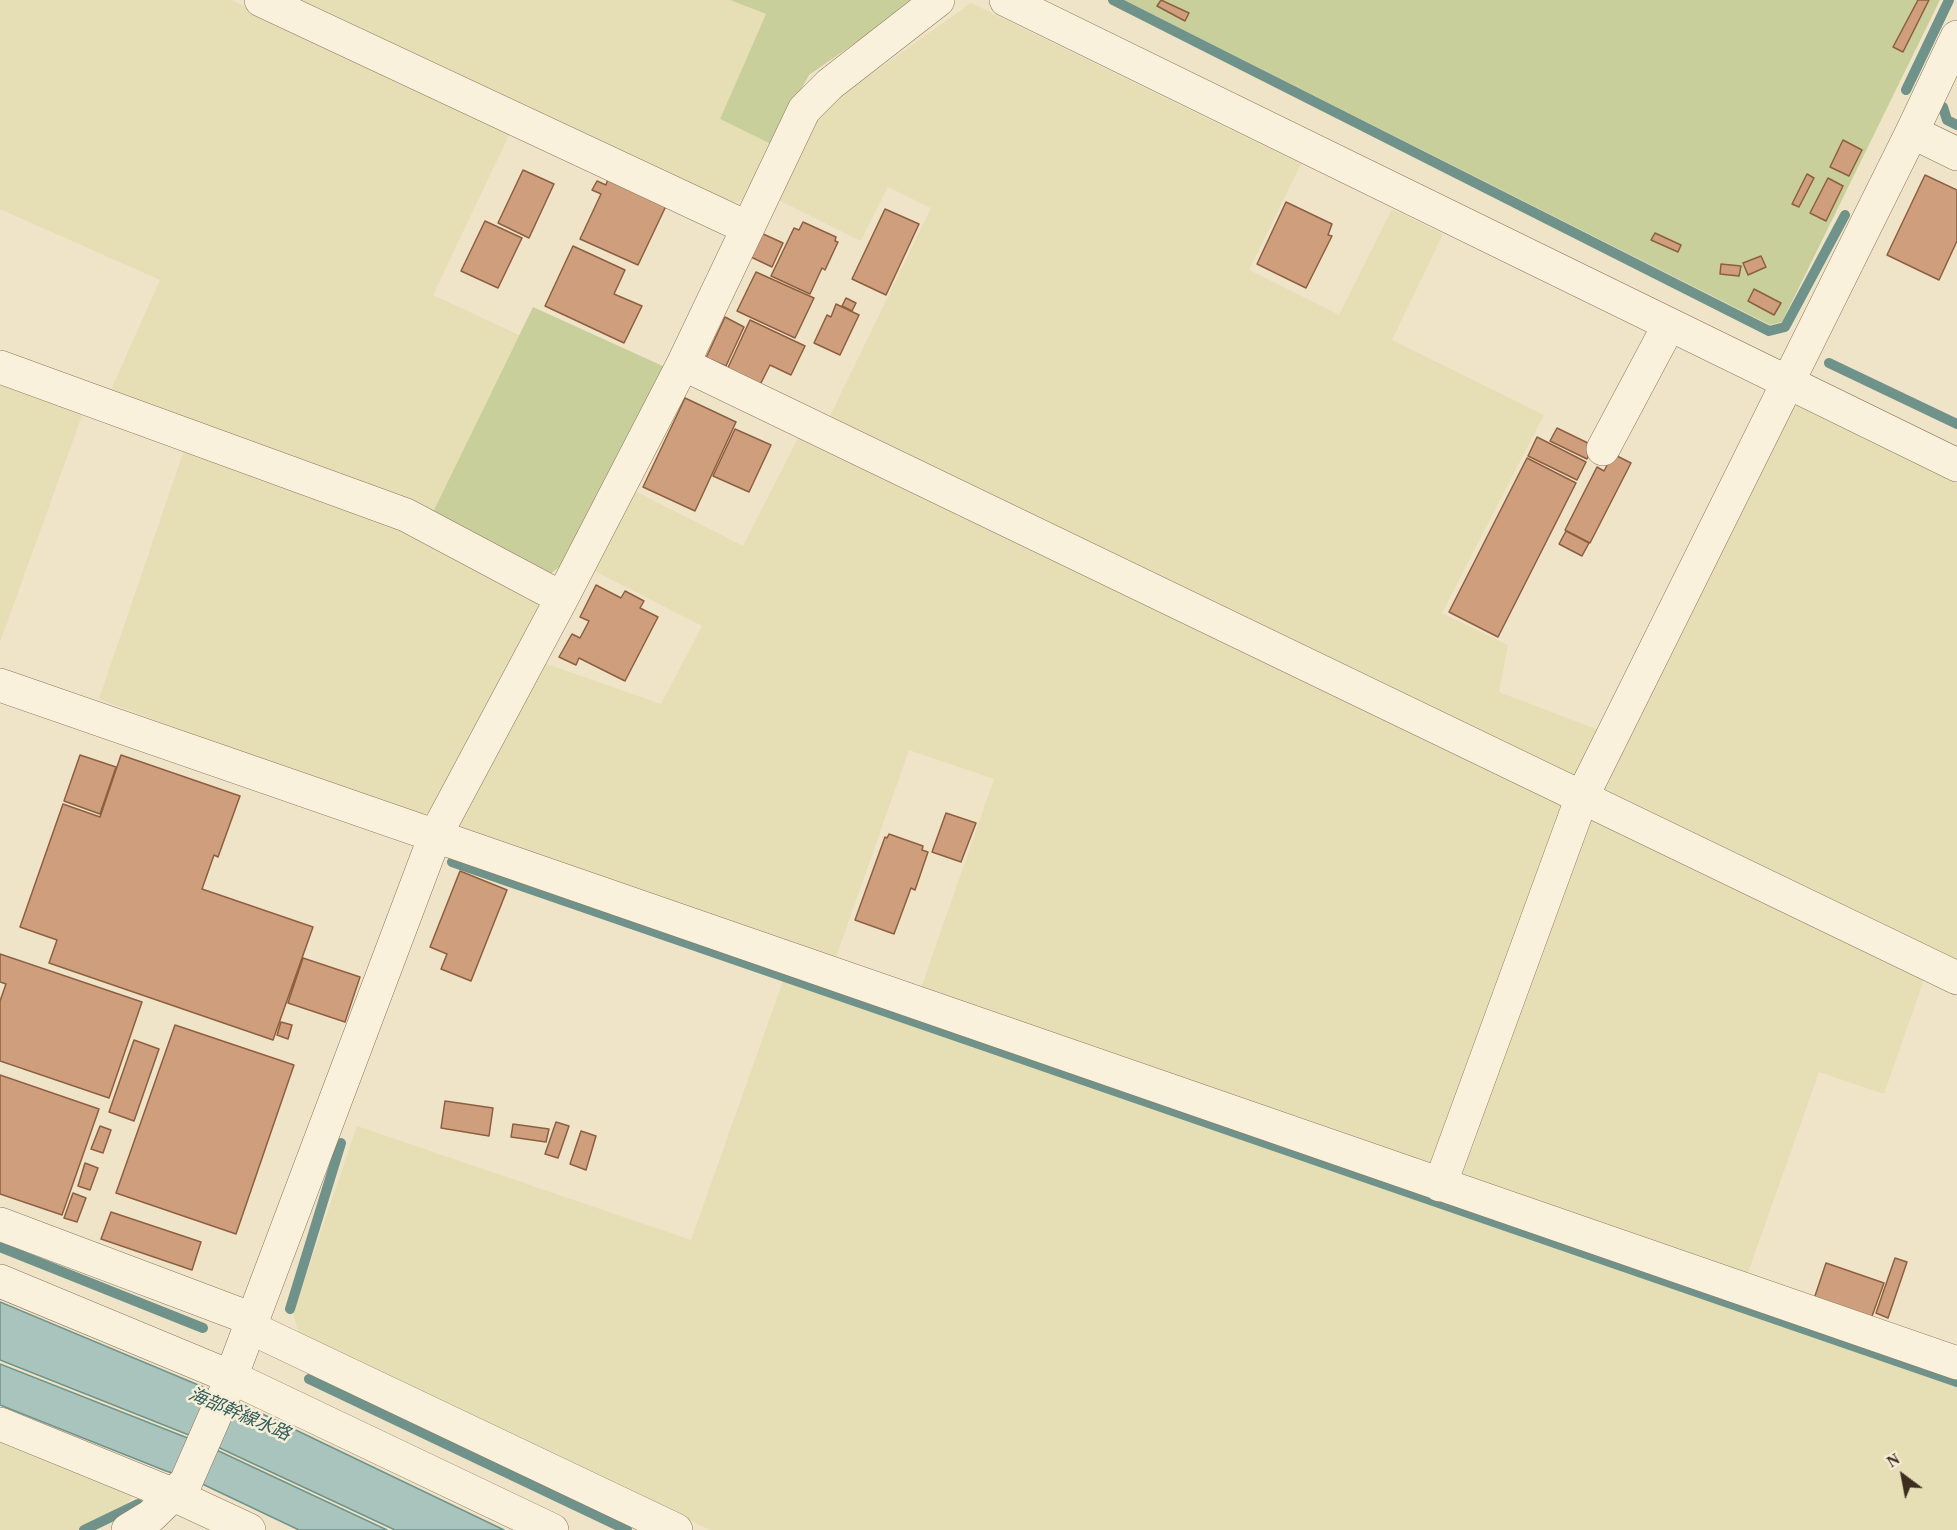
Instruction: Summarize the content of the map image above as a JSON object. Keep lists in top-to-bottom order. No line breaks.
{"water":["海部幹線水路"],"north":"top left"}
